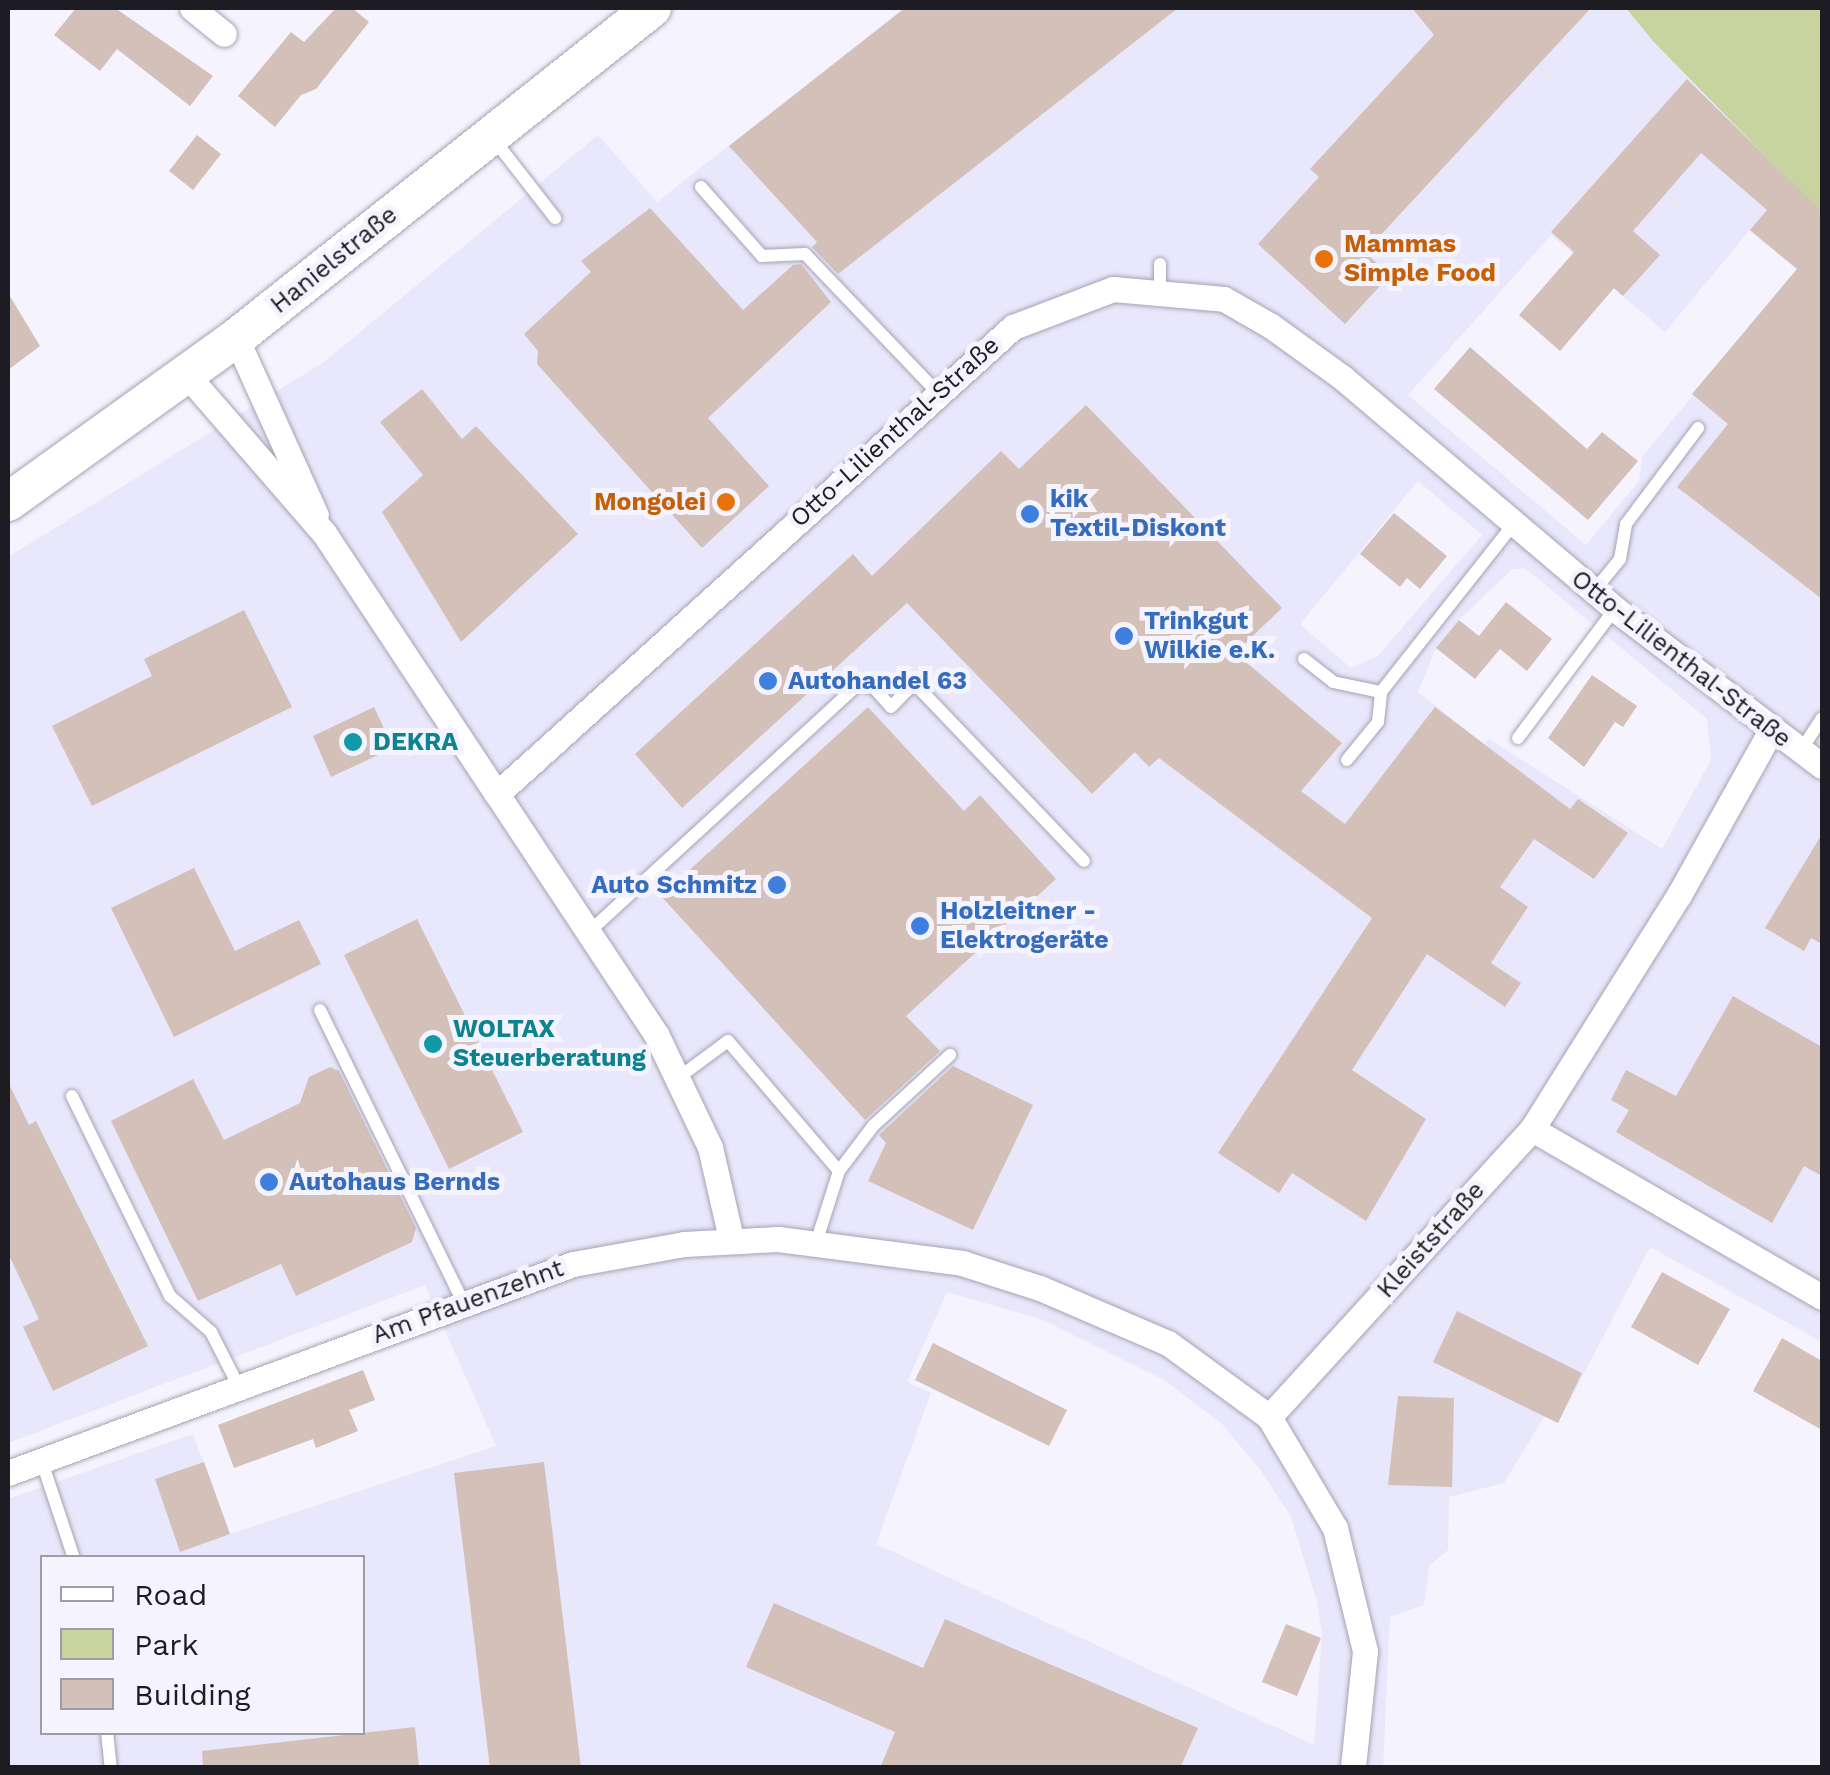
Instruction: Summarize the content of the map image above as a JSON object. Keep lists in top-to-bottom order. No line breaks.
{"streets":{"main road":["Hanielstraße"],"street":["Otto-Lilienthal-Straße","Kleiststraße","Am Pfauenzehnt"]},"crossings":[["Otto-Lilienthal-Straße","Kleiststraße"],["Kleiststraße","Am Pfauenzehnt"]],"places":["Mammas Simple Food","Mongolei","kik Textil-Diskont","Trinkgut Wilkie e.K.","Autohandel 63","DEKRA","Auto Schmitz","Holzleitner - Elektrogeräte","WOLTAX Steuerberatung","Autohaus Bernds"],"legend":["Road","Park","Building"]}
